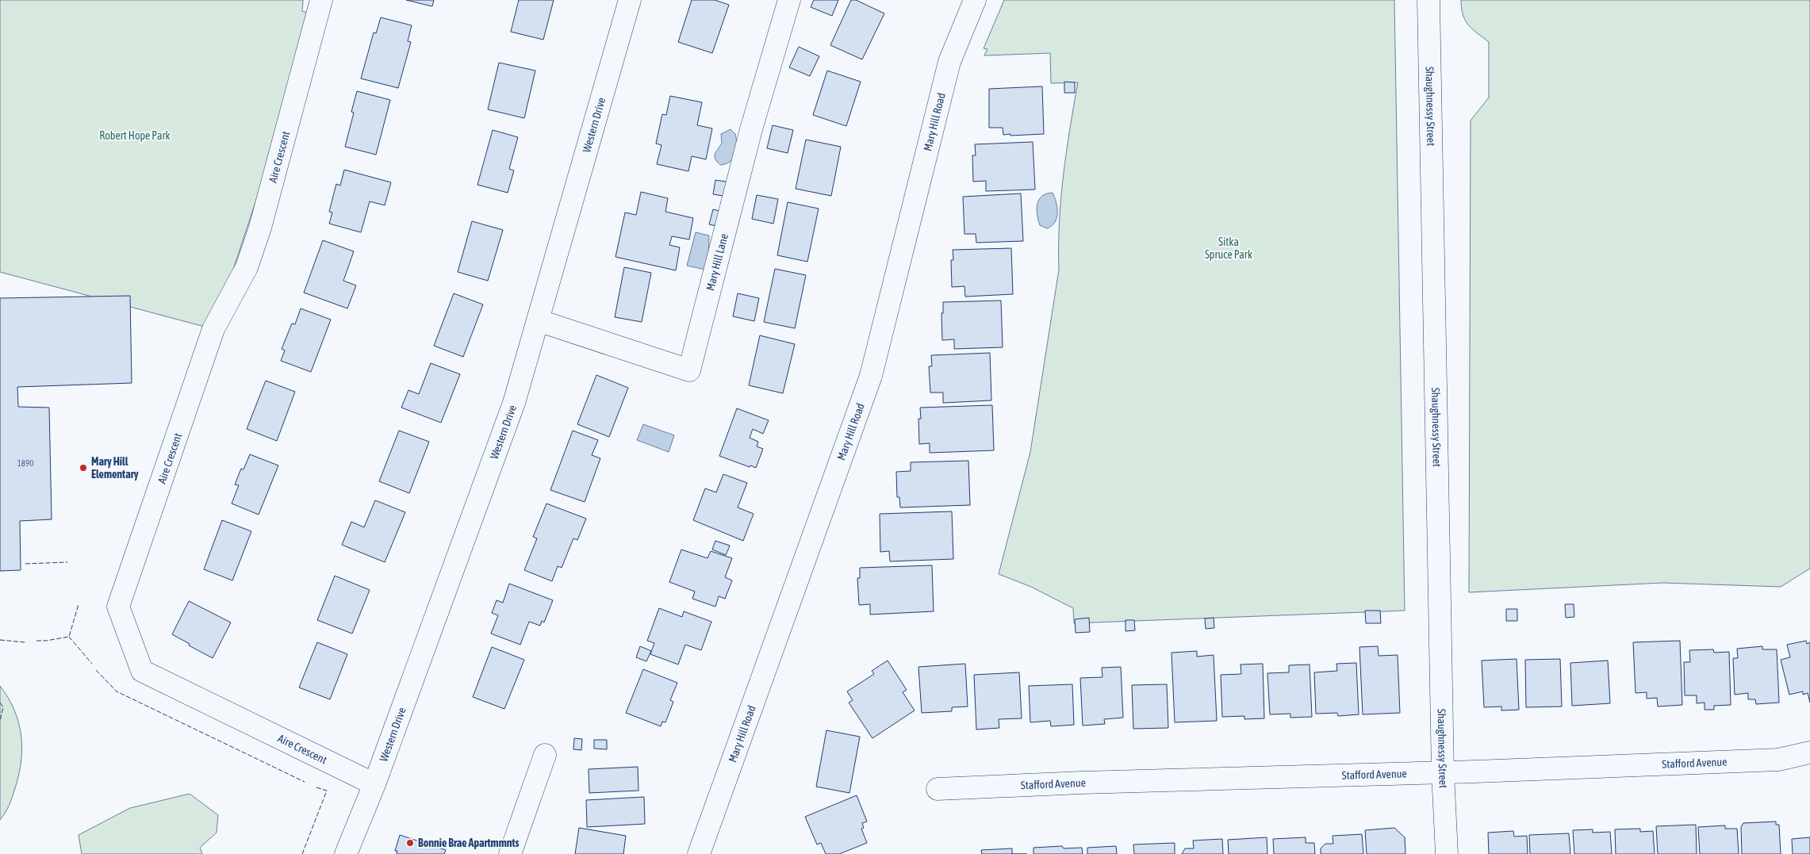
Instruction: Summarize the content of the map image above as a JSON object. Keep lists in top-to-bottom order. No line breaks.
{"streets":{"street":["Shaughnessy Street","Mary Hill Road","Western Drive","Aire Crescent","Mary Hill Lane","Stafford Avenue"]},"crossings":[["Shaughnessy Street","Stafford Avenue"],["Western Drive","Aire Crescent"],["Western Drive","Mary Hill Lane"]],"parks":["Robert Hope Park","Sitka Spruce Park"],"places":["Mary Hill Elementary","Bonnie Brae Apartmmnts"],"house_numbers":["1890"]}
